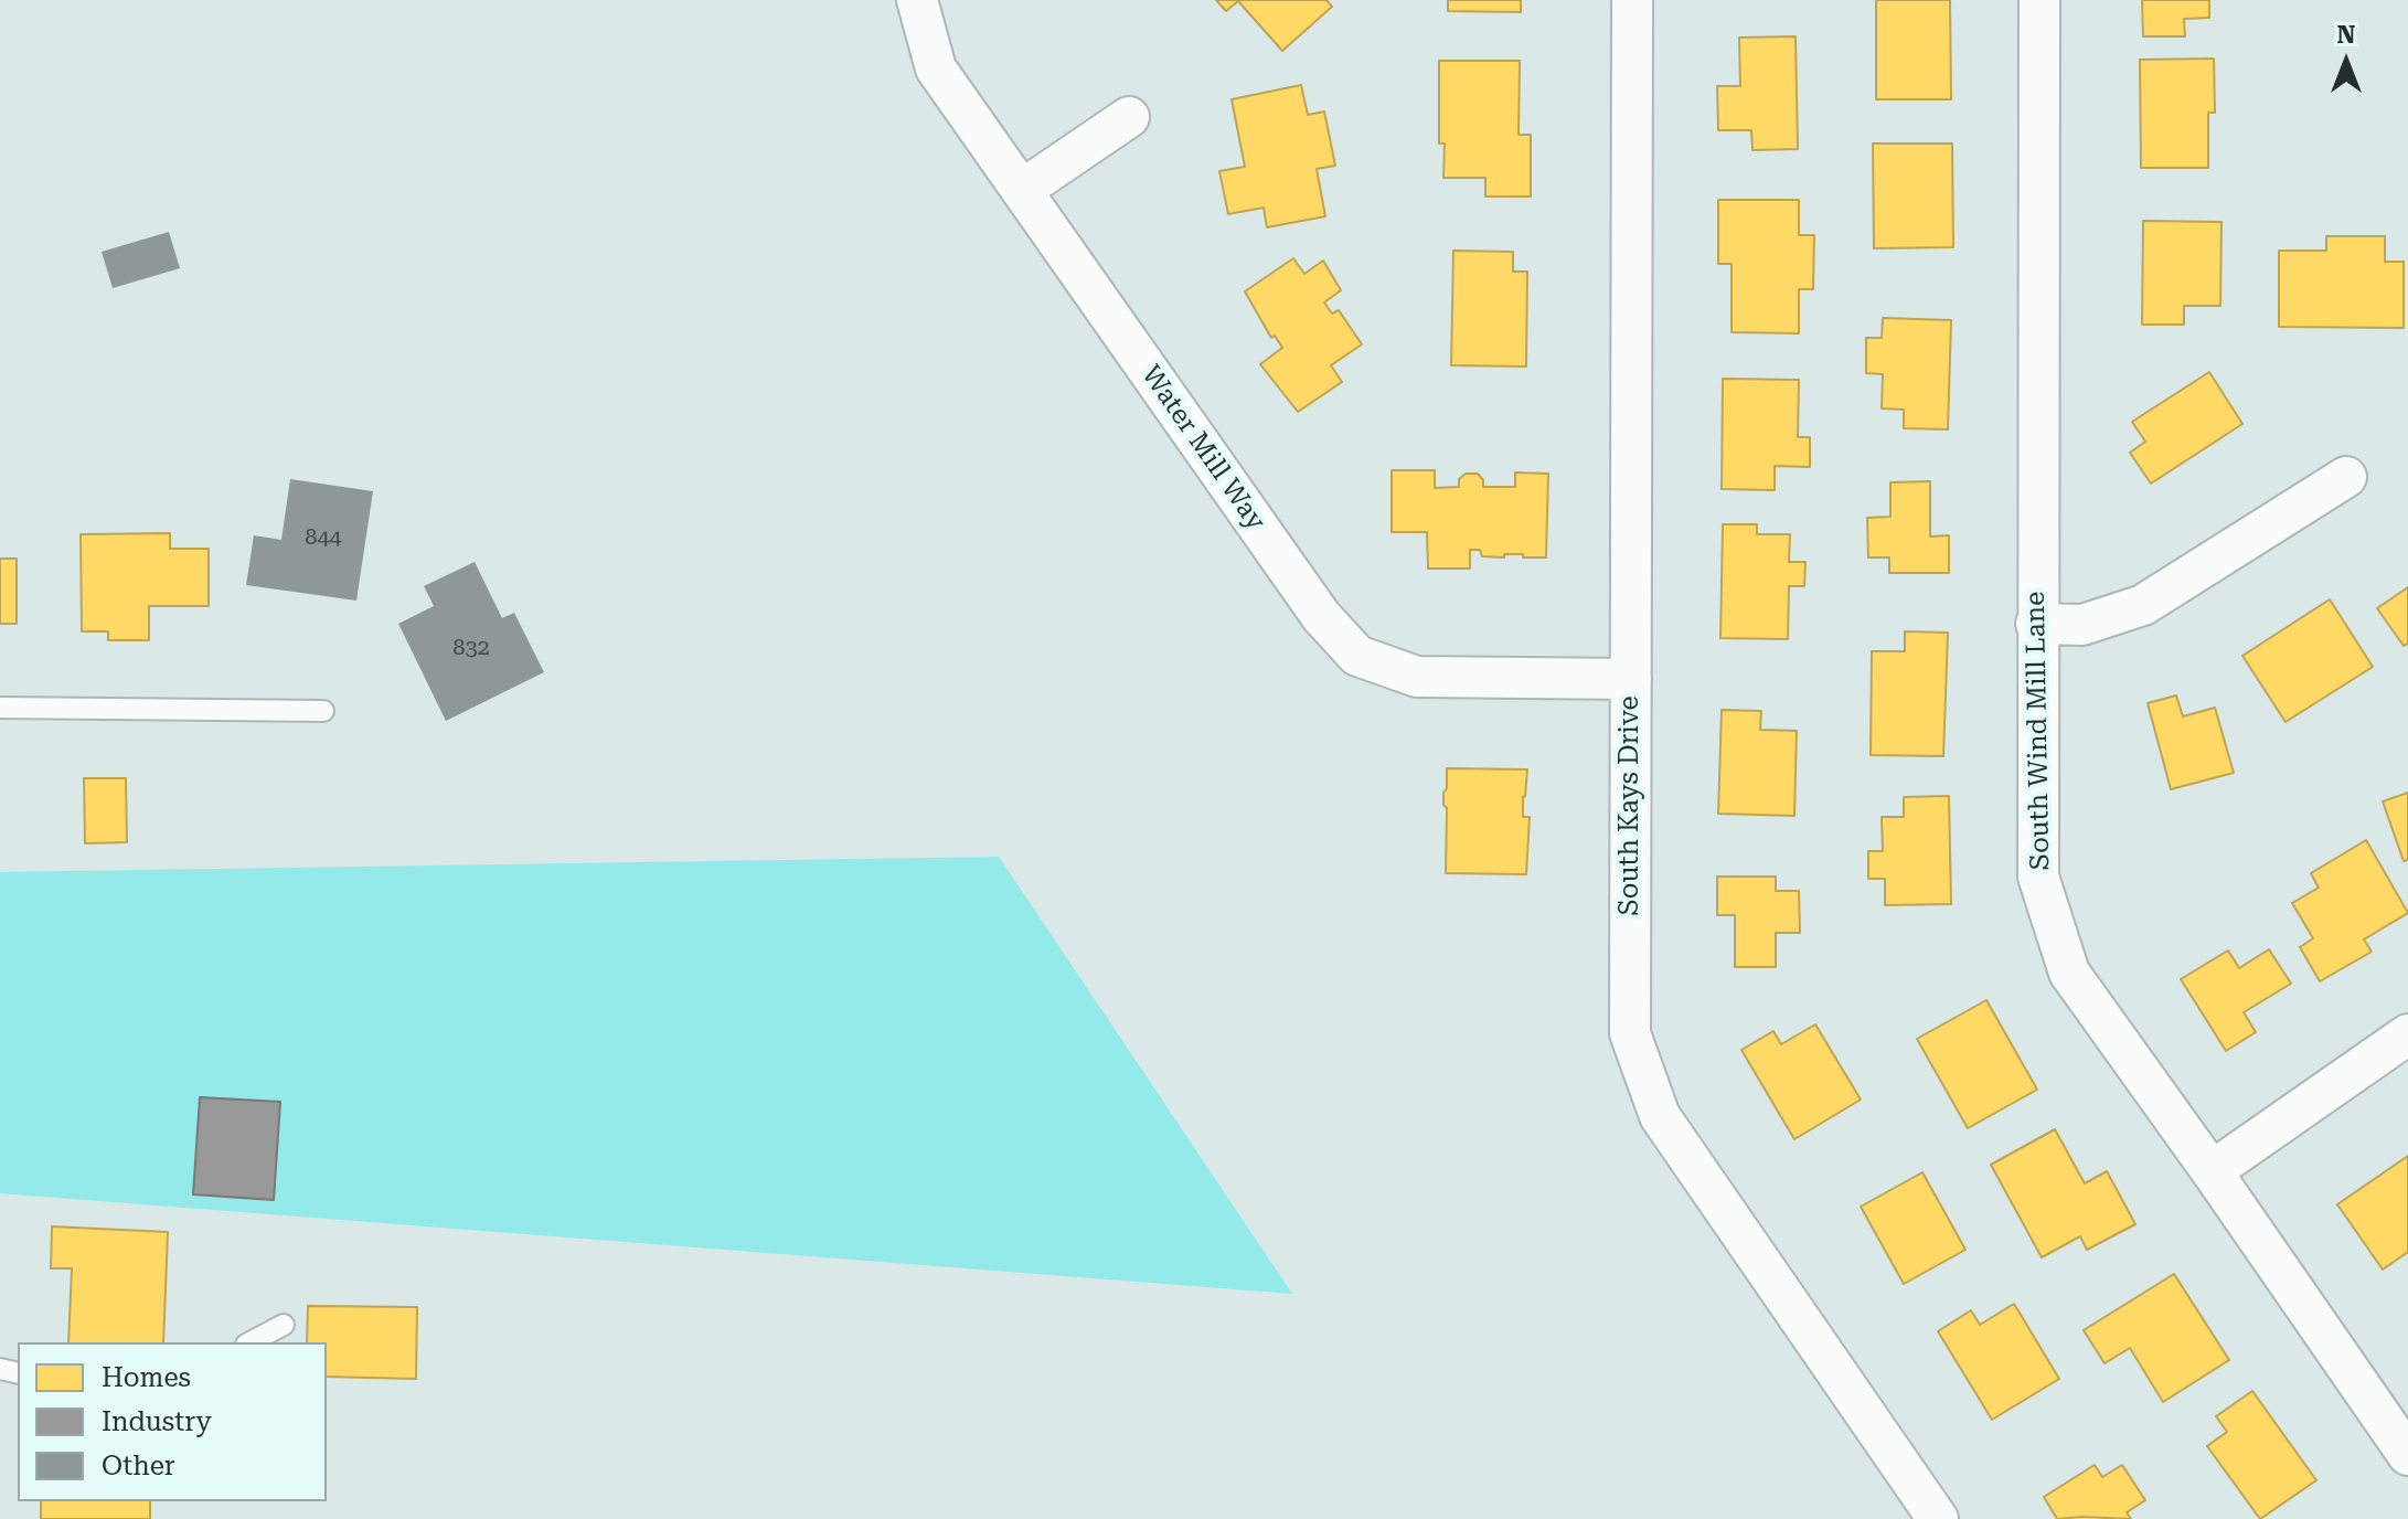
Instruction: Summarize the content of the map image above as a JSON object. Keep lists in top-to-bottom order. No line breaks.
{"streets":{"street":["Water Mill Way","South Wind Mill Lane","South Kays Drive"]},"crossings":[["Water Mill Way","South Kays Drive"]],"house_numbers":["844","832"],"legend":["Homes","Industry","Other"],"north":"top"}
